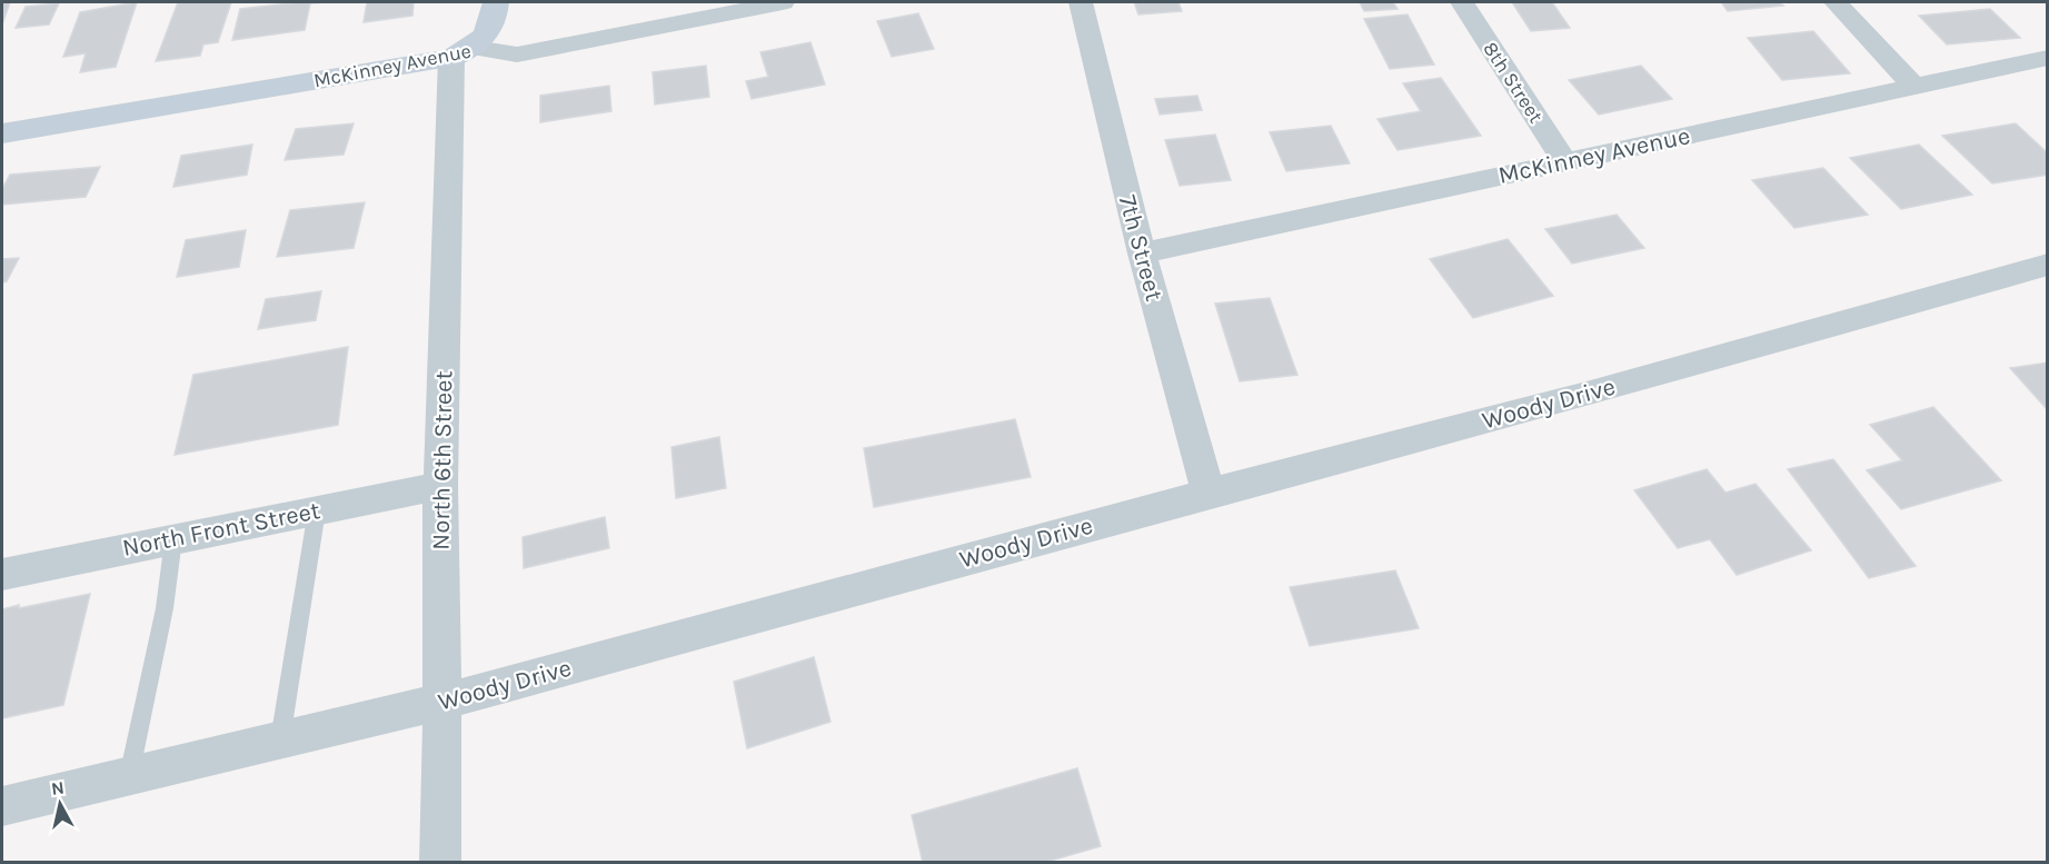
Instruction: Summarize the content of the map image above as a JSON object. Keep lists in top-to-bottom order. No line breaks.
{"streets":{"main road":["McKinney Avenue"],"street":["8th Street","7th Street","Woody Drive","North 6th Street","North Front Street"]},"crossings":[["McKinney Avenue","8th Street"],["McKinney Avenue","7th Street"],["McKinney Avenue","North 6th Street"],["7th Street","Woody Drive"],["Woody Drive","North 6th Street"],["North 6th Street","North Front Street"]],"north":"top"}
